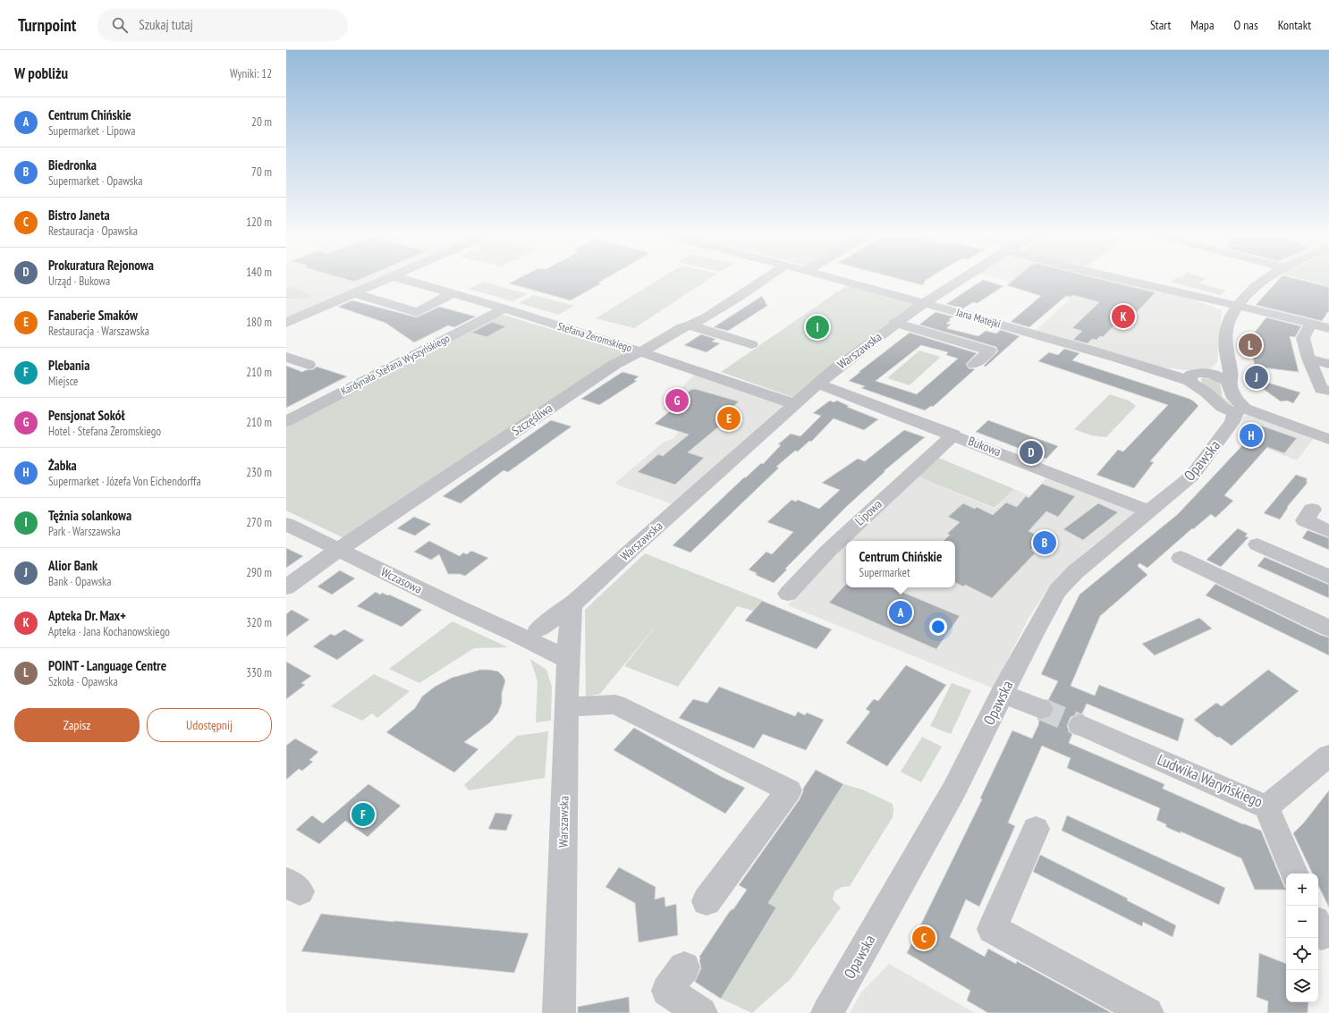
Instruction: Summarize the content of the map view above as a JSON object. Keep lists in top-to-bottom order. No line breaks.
{"streets":{"street":["Jana Matejki","Stefana Żeromskiego","Warszawska","Kardynała Stefana Wyszyńskiego","Szczęśliwa","Bukowa","Opawska","Lipowa","Wczasowa","Ludwika Waryńskiego"]},"crossings":[["Jana Matejki","Warszawska"],["Stefana Żeromskiego","Warszawska"],["Stefana Żeromskiego","Kardynała Stefana Wyszyńskiego"],["Stefana Żeromskiego","Szczęśliwa"],["Warszawska","Bukowa"],["Warszawska","Wczasowa"],["Szczęśliwa","Wczasowa"],["Bukowa","Opawska"],["Bukowa","Lipowa"]],"page":{"header":"Turnpoint","search":"Szukaj tutaj","nav":["Start","Mapa","O nas","Kontakt"],"heading":["W pobliżu","Wyniki: 12"],"list":[{"mark":"A","name":"Centrum Chińskie","note":"Supermarket · Lipowa","value":"20 m"},{"mark":"B","name":"Biedronka","note":"Supermarket · Opawska","value":"70 m"},{"mark":"C","name":"Bistro Janeta","note":"Restauracja · Opawska","value":"120 m"},{"mark":"D","name":"Prokuratura Rejonowa","note":"Urząd · Bukowa","value":"140 m"},{"mark":"E","name":"Fanaberie Smaków","note":"Restauracja · Warszawska","value":"180 m"},{"mark":"F","name":"Plebania","note":"Miejsce","value":"210 m"},{"mark":"G","name":"Pensjonat Sokół","note":"Hotel · Stefana Żeromskiego","value":"210 m"},{"mark":"H","name":"Żabka","note":"Supermarket · Józefa Von Eichendorffa","value":"230 m"},{"mark":"I","name":"Tężnia solankowa","note":"Park · Warszawska","value":"270 m"},{"mark":"J","name":"Alior Bank","note":"Bank · Opawska","value":"290 m"},{"mark":"K","name":"Apteka Dr. Max+","note":"Apteka · Jana Kochanowskiego","value":"320 m"},{"mark":"L","name":"POINT - Language Centre","note":"Szkoła · Opawska","value":"330 m"}],"pins":["K","I","L","J","G","E","H","D","B","A","F","C"],"popup":["Centrum Chińskie","Supermarket"],"buttons":["Zapisz","Udostępnij"],"map_buttons":["+","−"]}}
